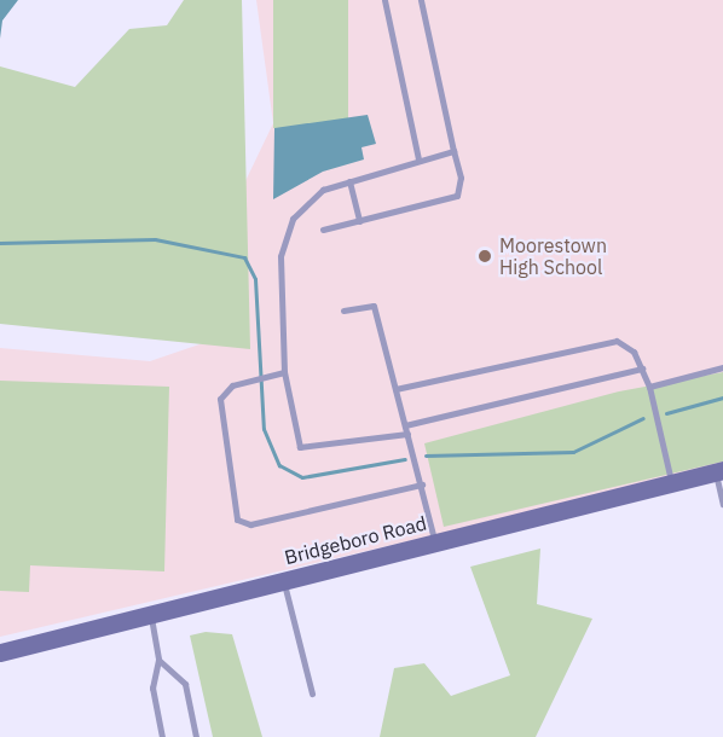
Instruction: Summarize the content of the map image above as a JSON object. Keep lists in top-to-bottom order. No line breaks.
{"streets":{"main road":["Bridgeboro Road"]},"places":["Moorestown High School"]}
